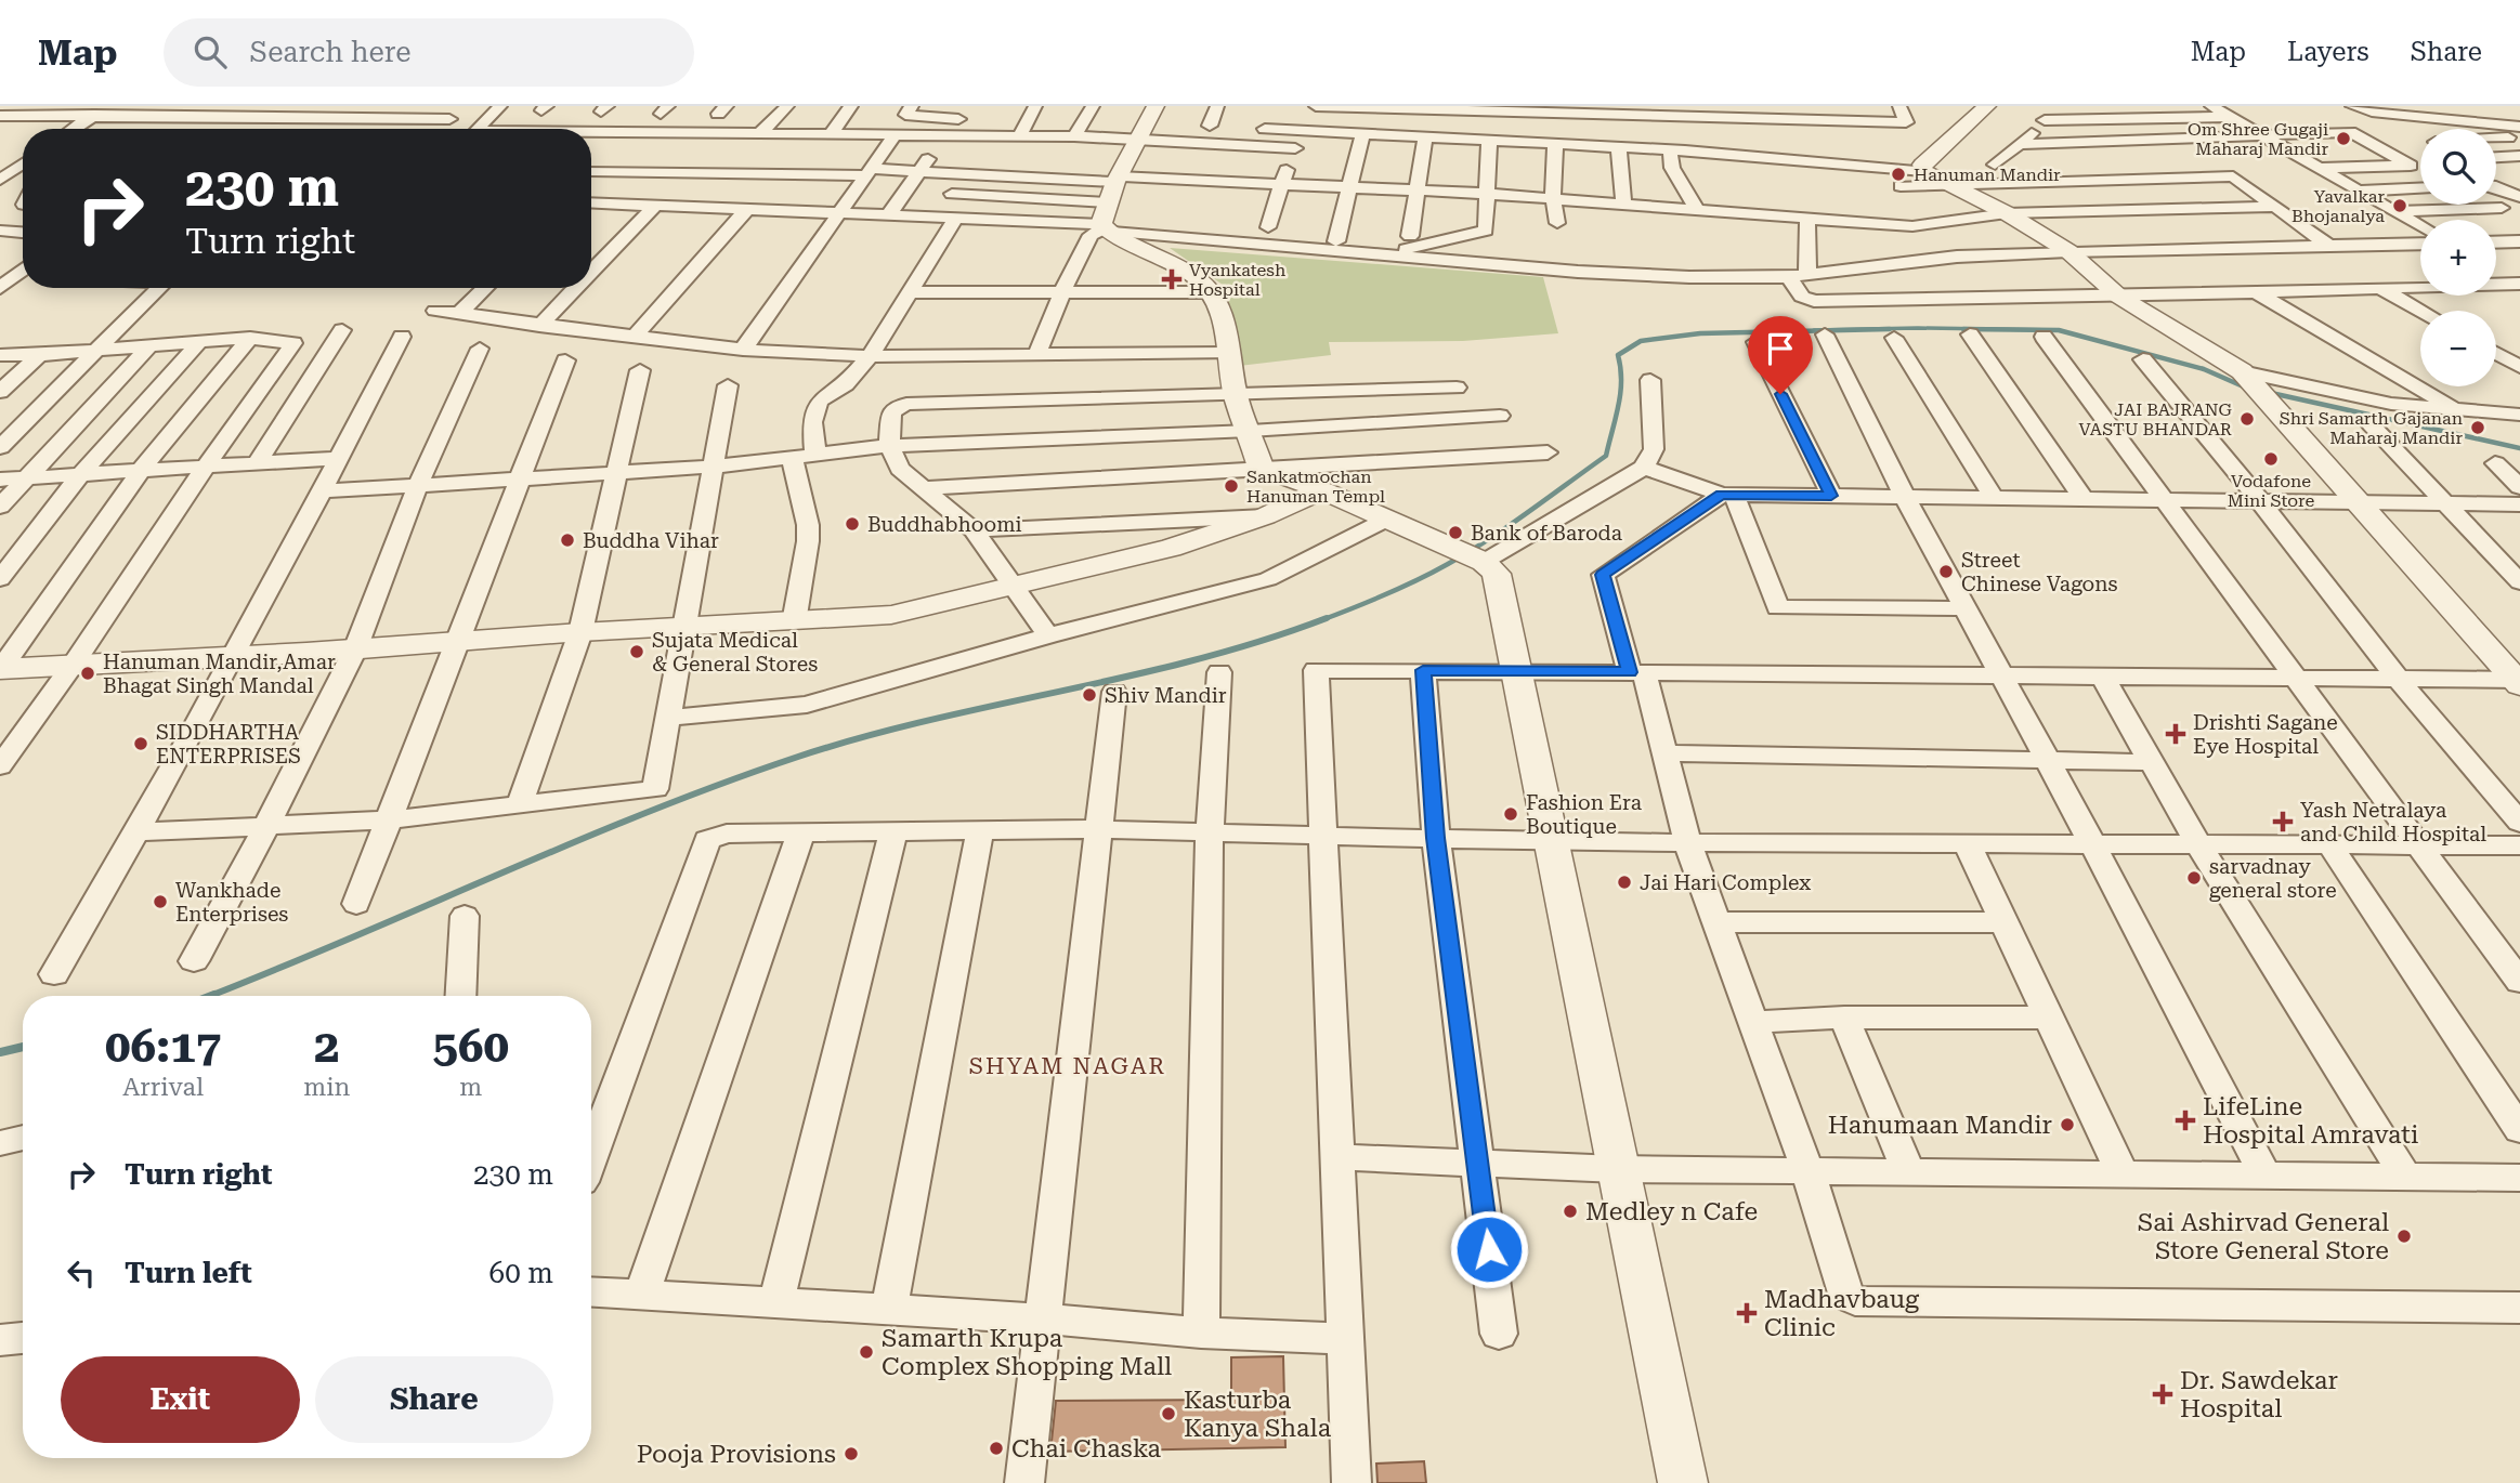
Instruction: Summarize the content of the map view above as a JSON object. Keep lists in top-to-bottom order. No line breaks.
{"districts":["SHYAM NAGAR"],"places":{"other":["Om Shree Gugaji Maharaj Mandir","Hanuman Mandir","Yavalkar Bhojanalya","JAI BAJRANG VASTU BHANDAR","Shri Samarth Gajanan Maharaj Mandir","Vodafone Mini Store","Sankatmochan Hanuman Templ","Buddhabhoomi","Bank of Baroda","Buddha Vihar","Street Chinese Vagons","Sujata Medical & General Stores","Hanuman Mandir,Amar Bhagat Singh Mandal","Shiv Mandir","SIDDHARTHA ENTERPRISES","Fashion Era Boutique","sarvadnay general store","Jai Hari Complex","Wankhade Enterprises","Hanumaan Mandir","Medley n Cafe","Sai Ashirvad General Store General Store","Samarth Krupa Complex Shopping Mall","Kasturba Kanya Shala","Chai Chaska","Pooja Provisions"],"health":["Vyankatesh Hospital","Drishti Sagane Eye Hospital","Yash Netralaya and Child Hospital","LifeLine Hospital Amravati","Madhavbaug Clinic","Dr. Sawdekar Hospital"]},"page":{"header":"Map","search":"Search here","nav":["Map","Layers","Share"],"map_buttons":["+","−"],"turn":["230 m","Turn right"],"eta":["06:17","Arrival","2","min","560","m"],"list":[{"name":"Turn right","value":"230 m"},{"name":"Turn left","value":"60 m"}],"buttons":["Exit","Share"]}}
